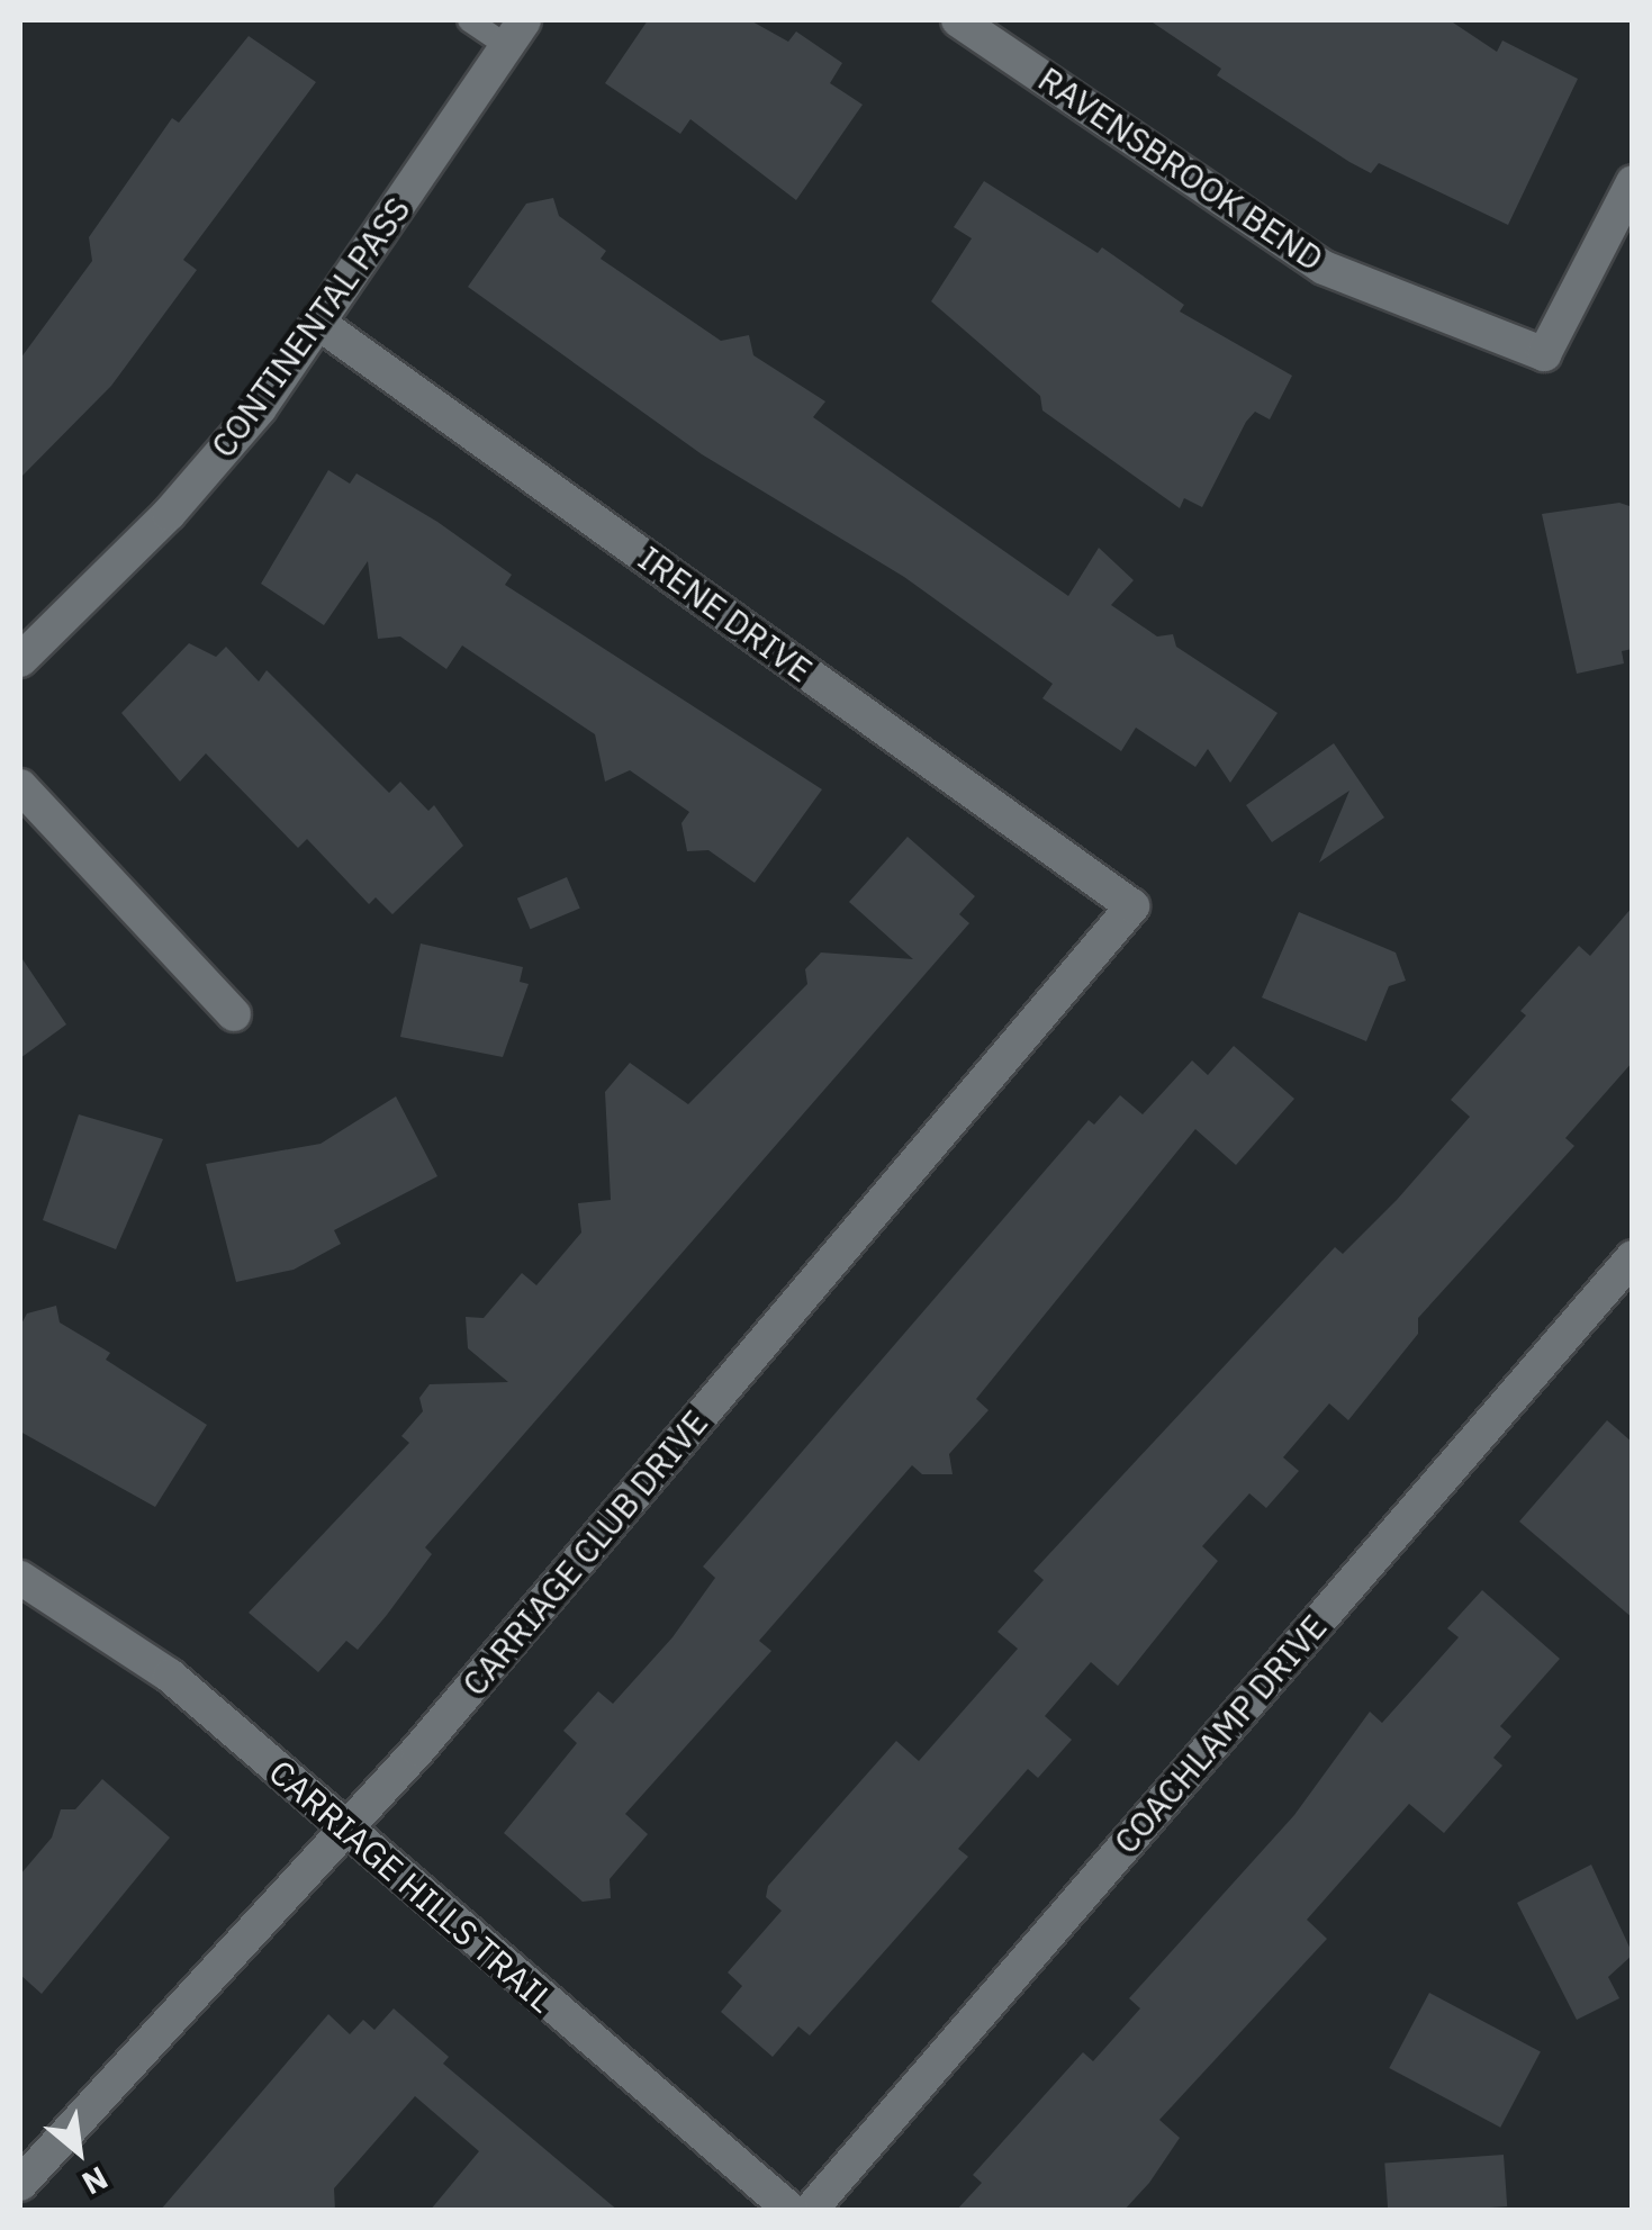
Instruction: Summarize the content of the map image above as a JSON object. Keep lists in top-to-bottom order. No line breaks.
{"streets":{"street":["RAVENSBROOK BEND","CONTINENTAL PASS","IRENE DRIVE","CARRIAGE CLUB DRIVE","COACHLAMP DRIVE","CARRIAGE HILLS TRAIL"]},"crossings":[["CONTINENTAL PASS","IRENE DRIVE"],["IRENE DRIVE","CARRIAGE CLUB DRIVE"],["CARRIAGE CLUB DRIVE","CARRIAGE HILLS TRAIL"]],"north":"bottom right"}
